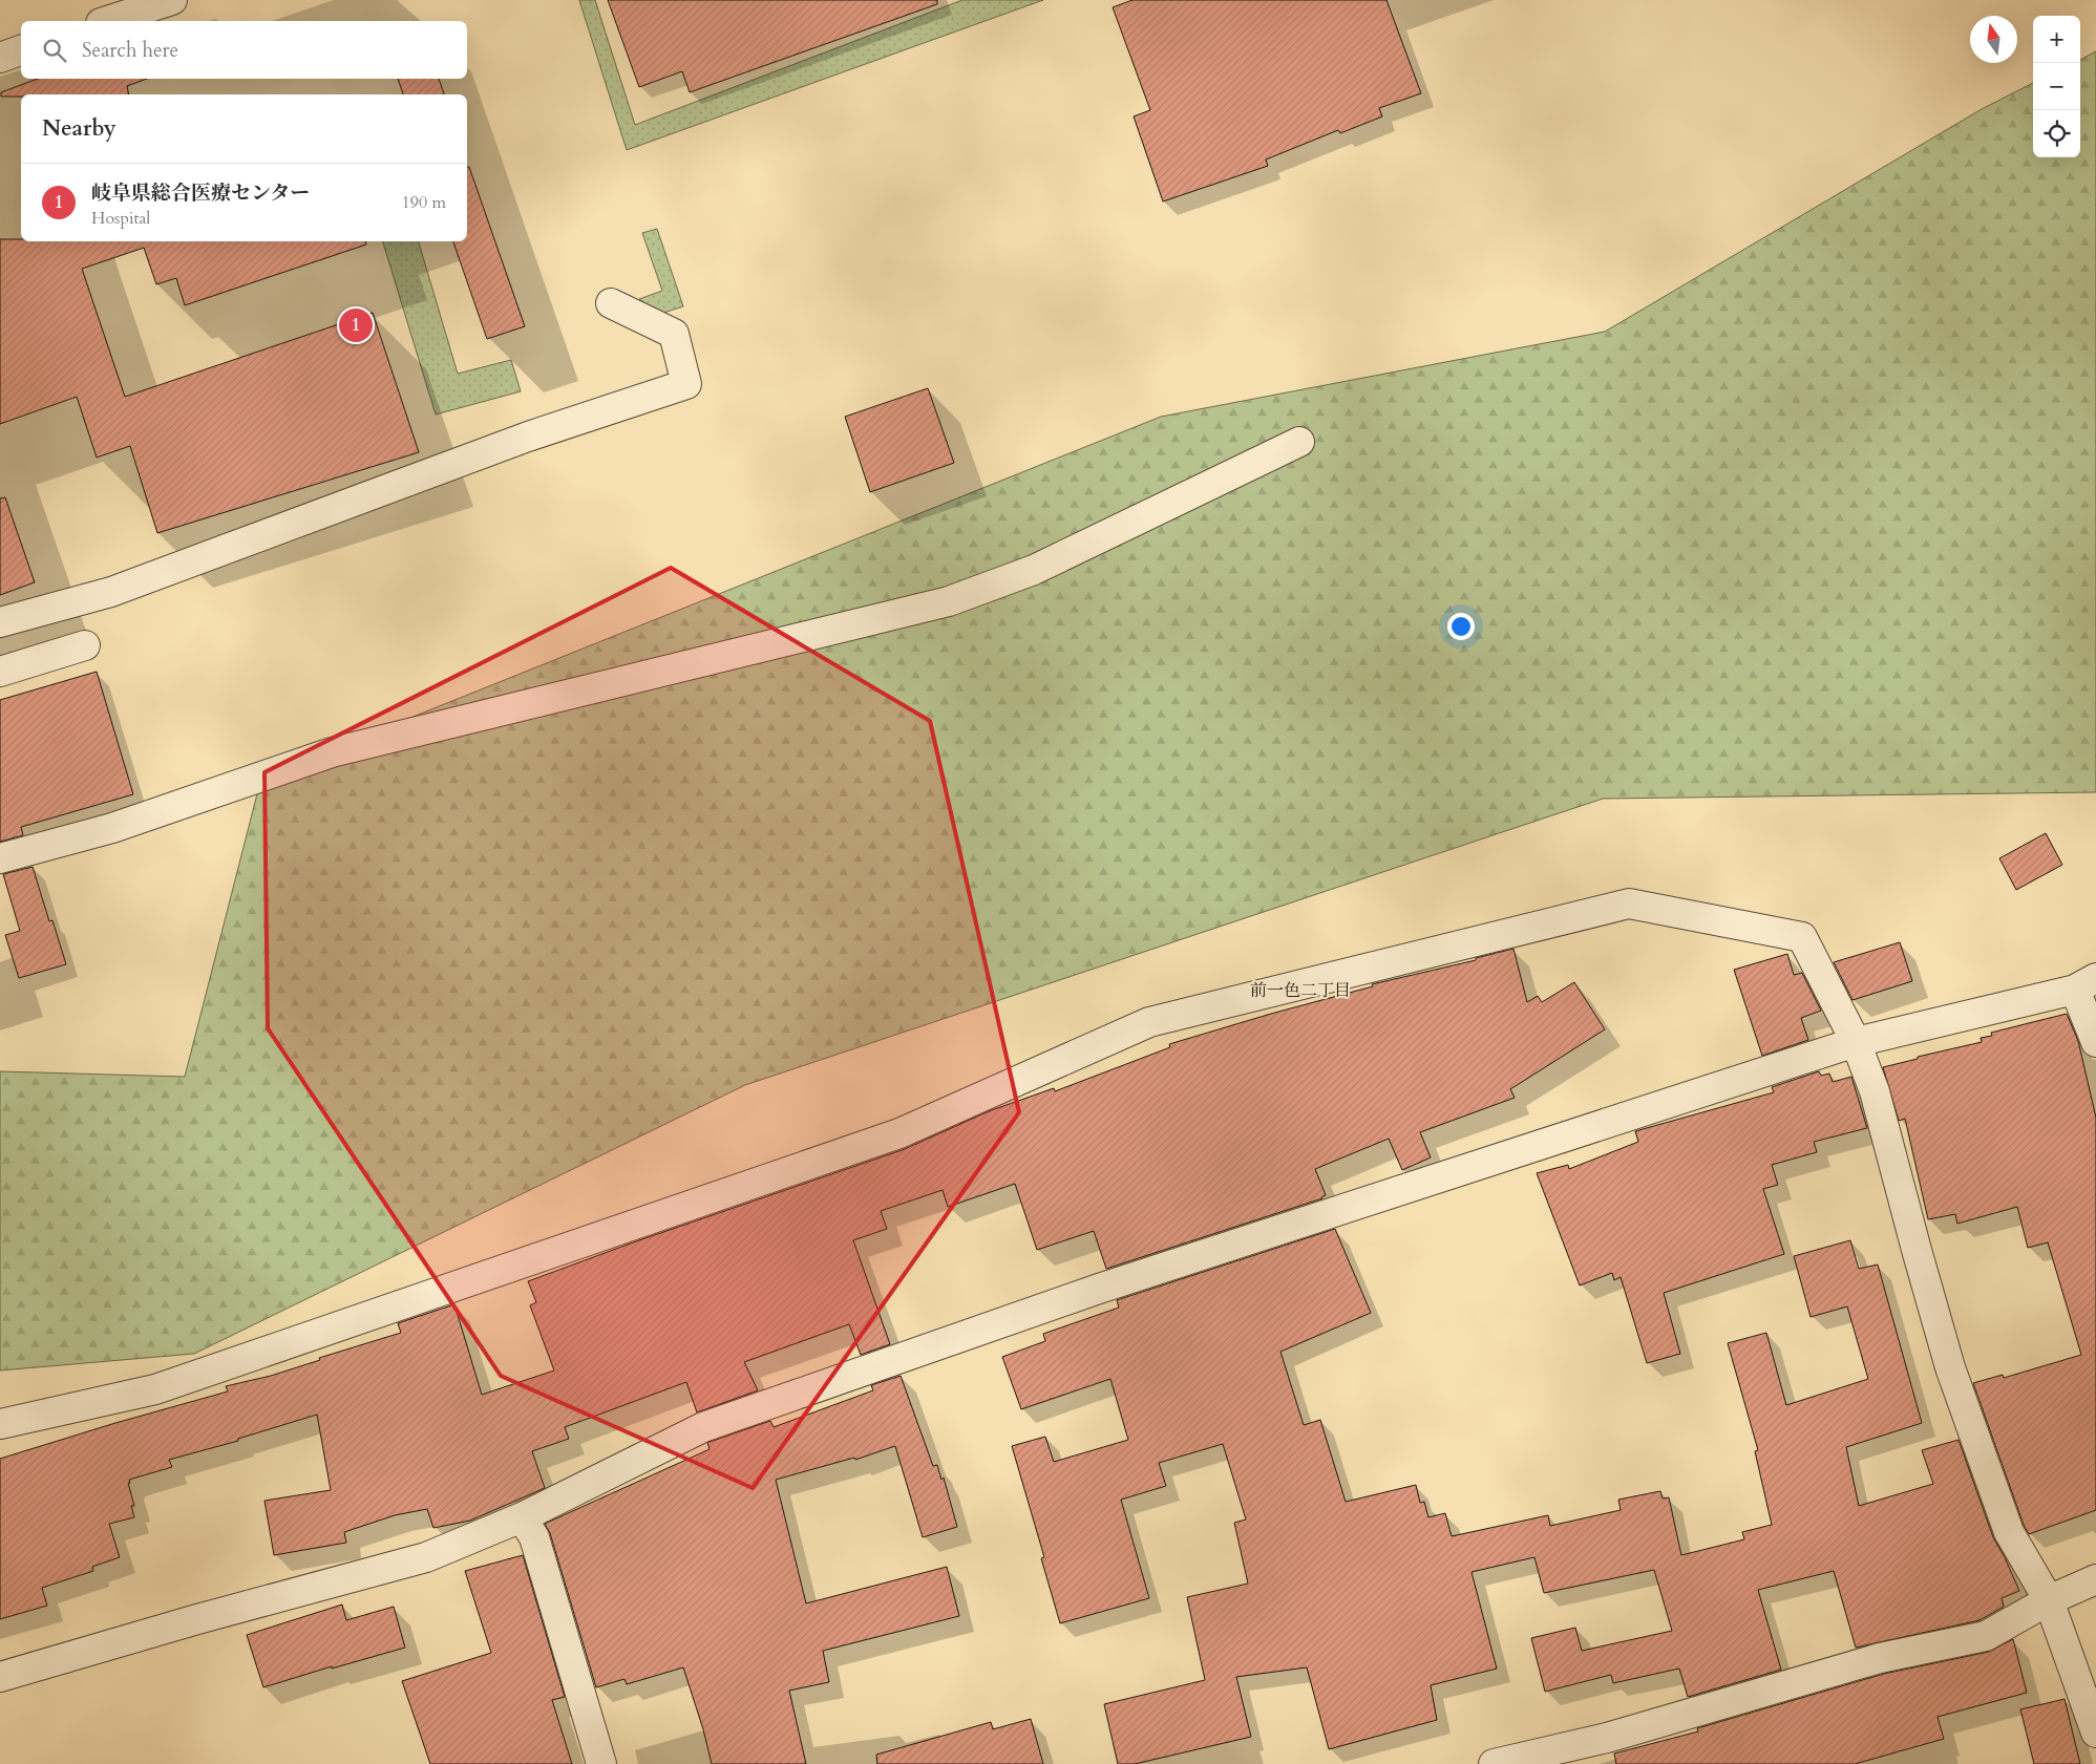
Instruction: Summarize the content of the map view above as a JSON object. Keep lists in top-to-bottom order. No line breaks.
{"districts":["前一色二丁目"],"north":"top","page":{"map_buttons":["+","−"],"search":"Search here","heading":"Nearby","list":[{"mark":"1","name":"岐阜県総合医療センター","note":"Hospital","value":"190 m"}],"pins":"1"}}
